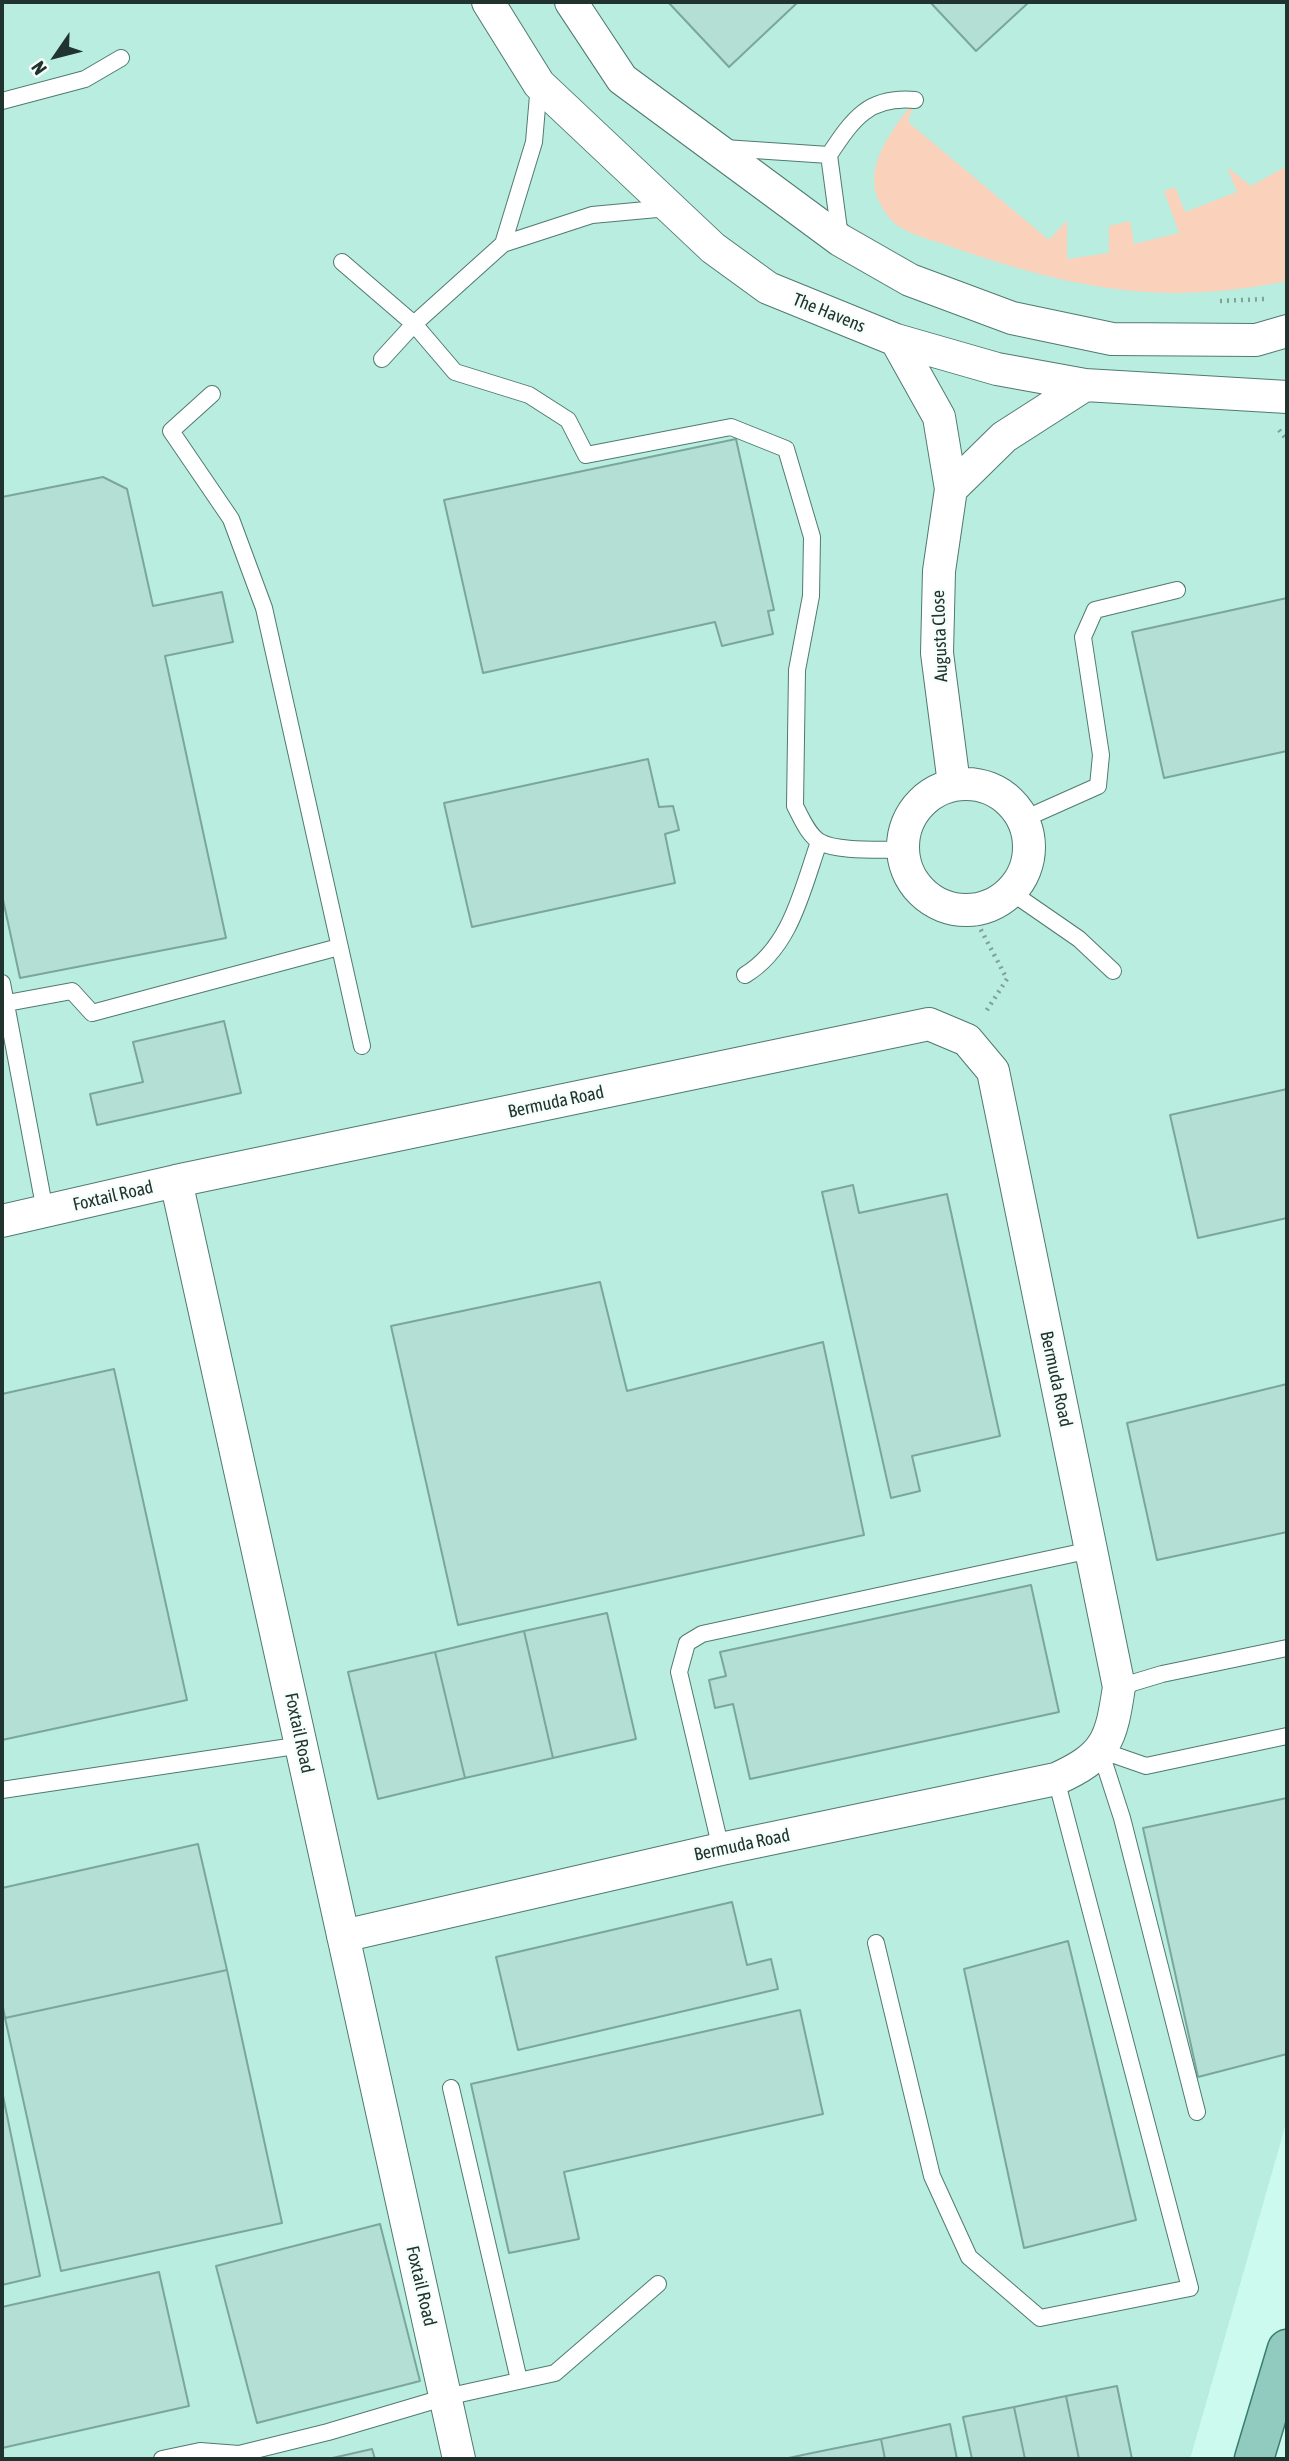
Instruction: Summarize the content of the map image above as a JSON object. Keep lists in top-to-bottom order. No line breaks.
{"streets":{"street":["The Havens","Augusta Close","Bermuda Road","Foxtail Road"]},"crossings":[["The Havens","Augusta Close"],["Bermuda Road","Foxtail Road"]],"north":"bottom left"}
